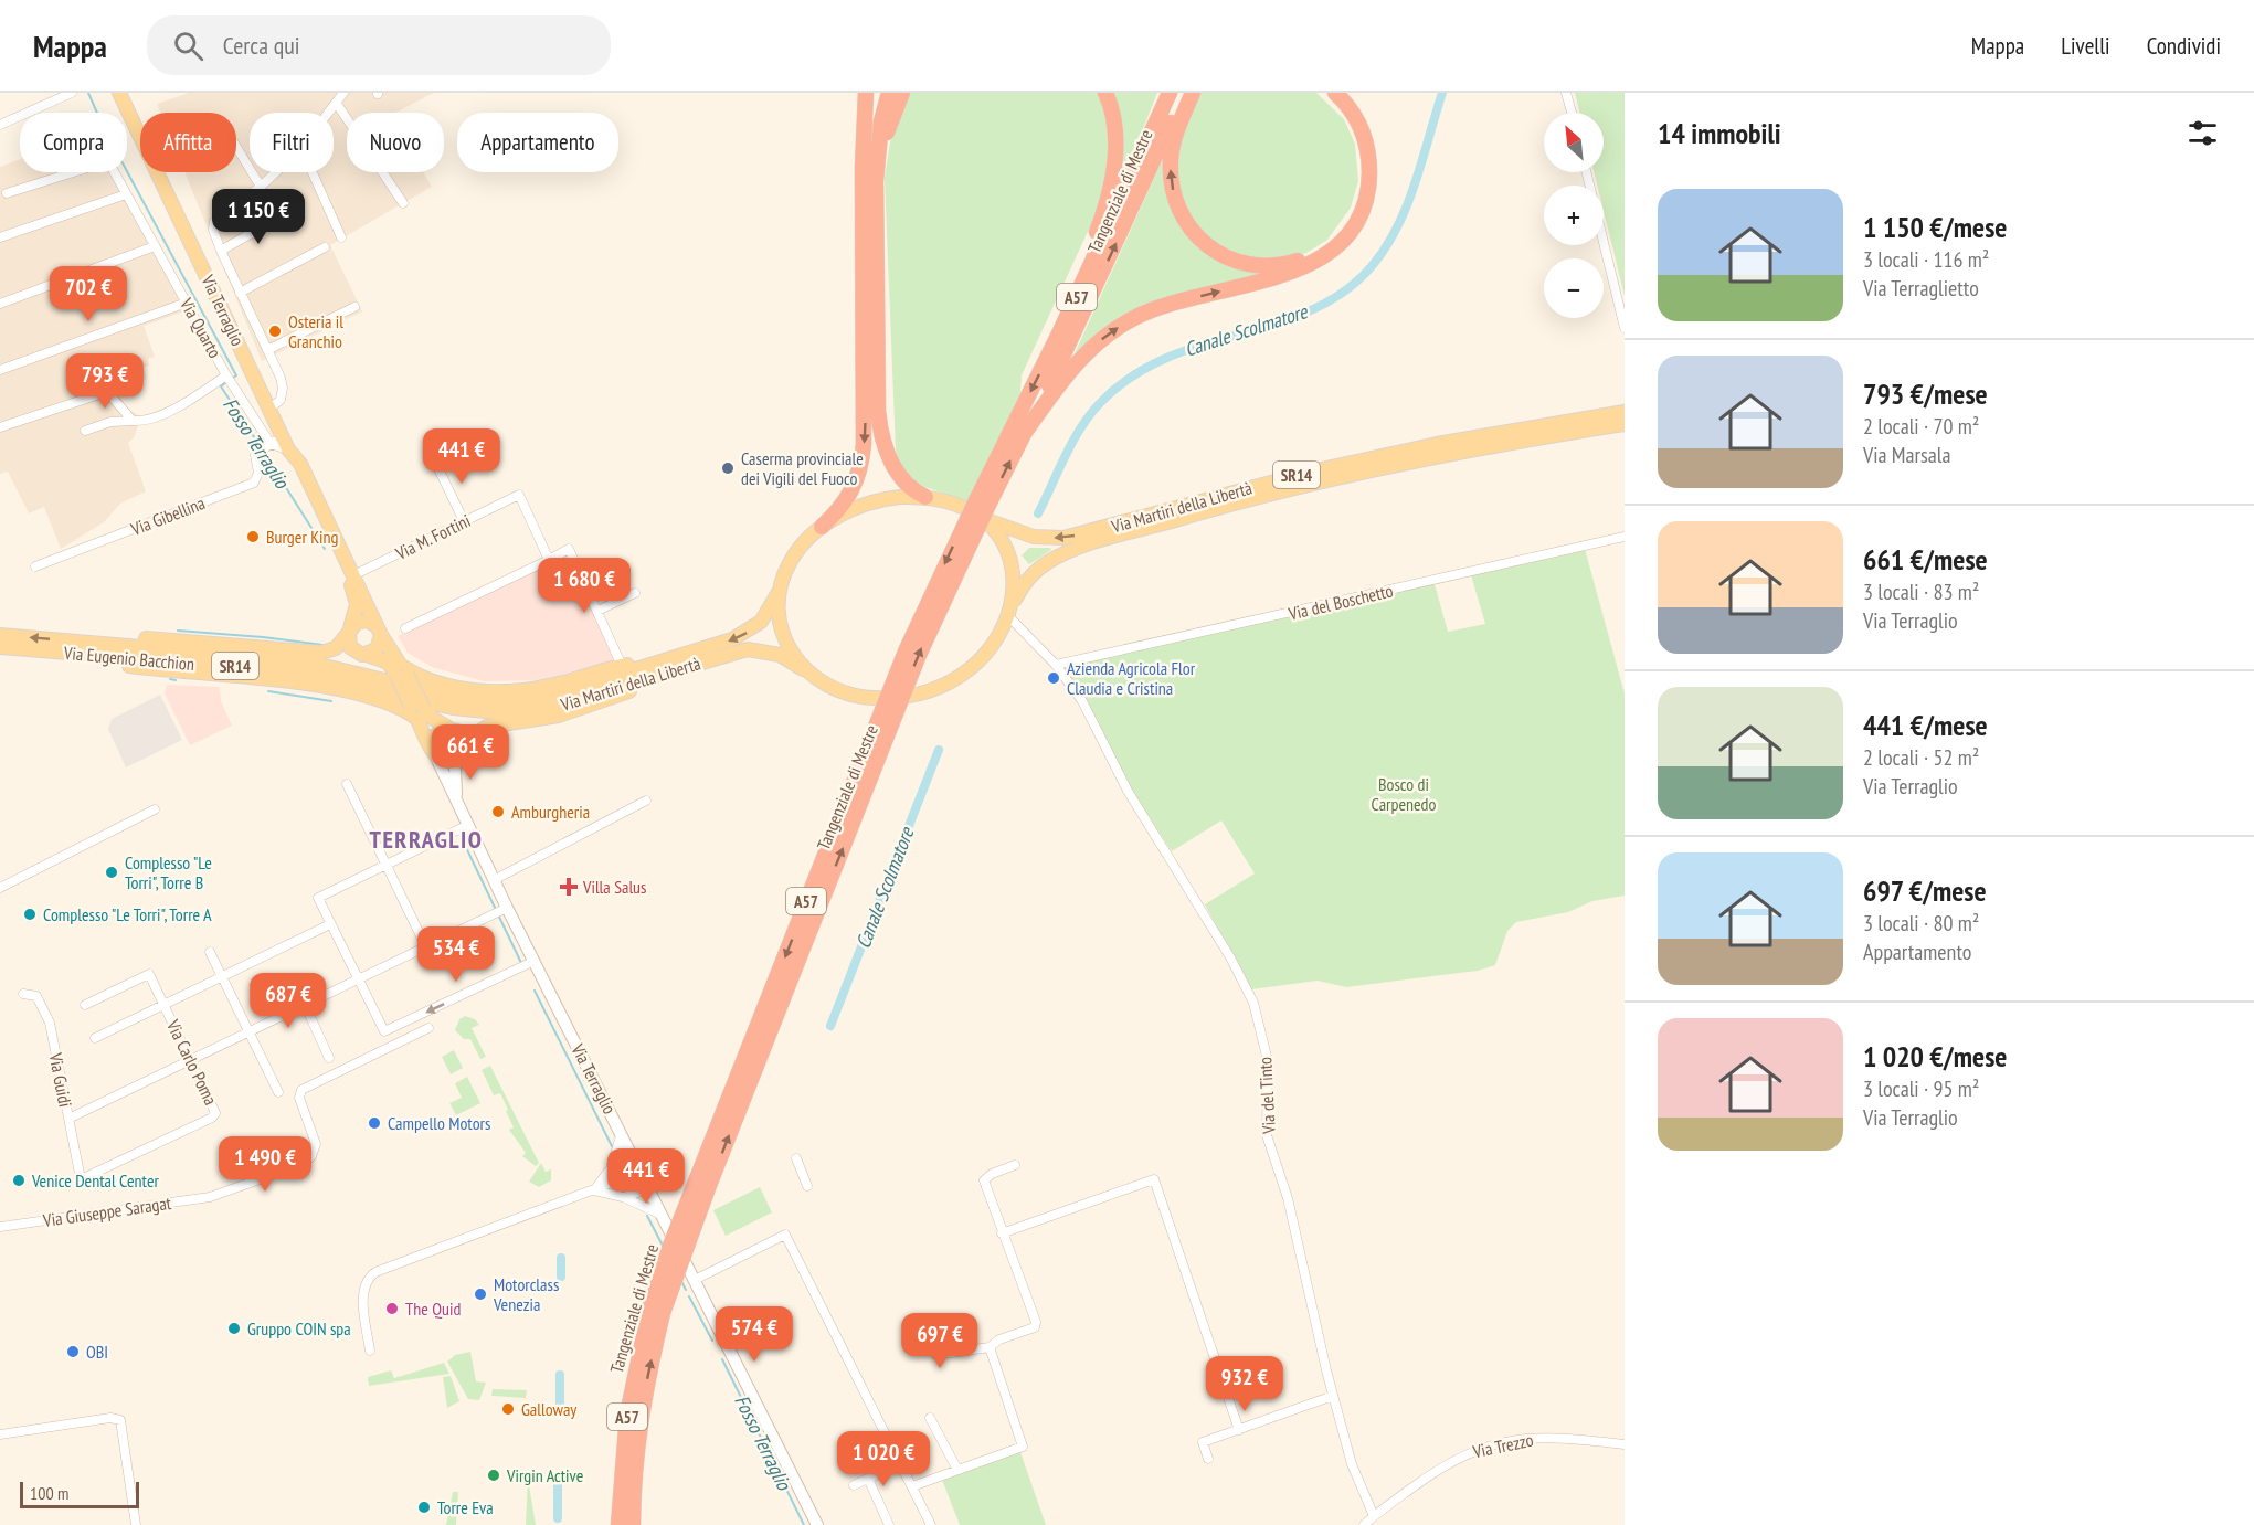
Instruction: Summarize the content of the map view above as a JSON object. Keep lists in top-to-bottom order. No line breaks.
{"streets":{"highway":["Tangenziale di Mestre","A57"],"main road":["Via Terraglio","SR14","Via Martiri della Libertà","Via Eugenio Bacchion"],"street":["Via Quarto","Via Gibellina","Via M. Fortini","Via del Boschetto","Via Carlo Poma","Via Guidi","Via del Tinto","Via Giuseppe Saragat","Via Trezzo"]},"crossings":[["Tangenziale di Mestre","A57"],["Via Terraglio","Via Quarto"],["Via Terraglio","SR14"],["Via Terraglio","Via Martiri della Libertà"],["Via Terraglio","Via Gibellina"],["Via Terraglio","Via M. Fortini"],["Via Terraglio","Via Eugenio Bacchion"],["Via Quarto","Via Gibellina"],["SR14","Via Martiri della Libertà"],["SR14","Via Eugenio Bacchion"],["SR14","Via del Tinto"],["Via Martiri della Libertà","Via Eugenio Bacchion"],["Via Martiri della Libertà","Via del Tinto"],["Via del Boschetto","Via del Tinto"],["Via Carlo Poma","Via Guidi"],["Via del Tinto","Via Trezzo"]],"districts":["TERRAGLIO"],"water":["Canale Scolmatore","Fosso Terraglio"],"parks":["Bosco di Carpenedo"],"places":{"other":["Osteria il Granchio","Caserma provinciale dei Vigili del Fuoco","Burger King","Azienda Agricola Flor Claudia e Cristina","Amburgheria","Complesso \"Le Torri\", Torre B","Complesso \"Le Torri\", Torre A","Campello Motors","Venice Dental Center","Motorclass Venezia","The Quid","Gruppo COIN spa","OBI","Galloway","Virgin Active","Torre Eva"],"health":["Villa Salus"]},"scale_bar":"100 m","north":"top left","page":{"header":"Mappa","search":"Cerca qui","nav":["Mappa","Livelli","Condividi"],"heading":"14 immobili","map_buttons":["+","−"],"chip":["Compra","Affitta","Filtri","Nuovo","Appartamento"],"list":[{"name":"1 150 €/mese","note":"3 locali · 116 m² · Via Terraglietto"},{"name":"793 €/mese","note":"2 locali · 70 m² · Via Marsala"},{"name":"661 €/mese","note":"3 locali · 83 m² · Via Terraglio"},{"name":"441 €/mese","note":"2 locali · 52 m² · Via Terraglio"},{"name":"697 €/mese","note":"3 locali · 80 m² · Appartamento"},{"name":"1 020 €/mese","note":"3 locali · 95 m² · Via Terraglio"}],"price":["1 150 €","702 €","793 €","441 €","1 680 €","661 €","534 €","687 €","1 490 €","441 €","574 €","697 €","932 €","1 020 €"],"scale":"100 m"}}
